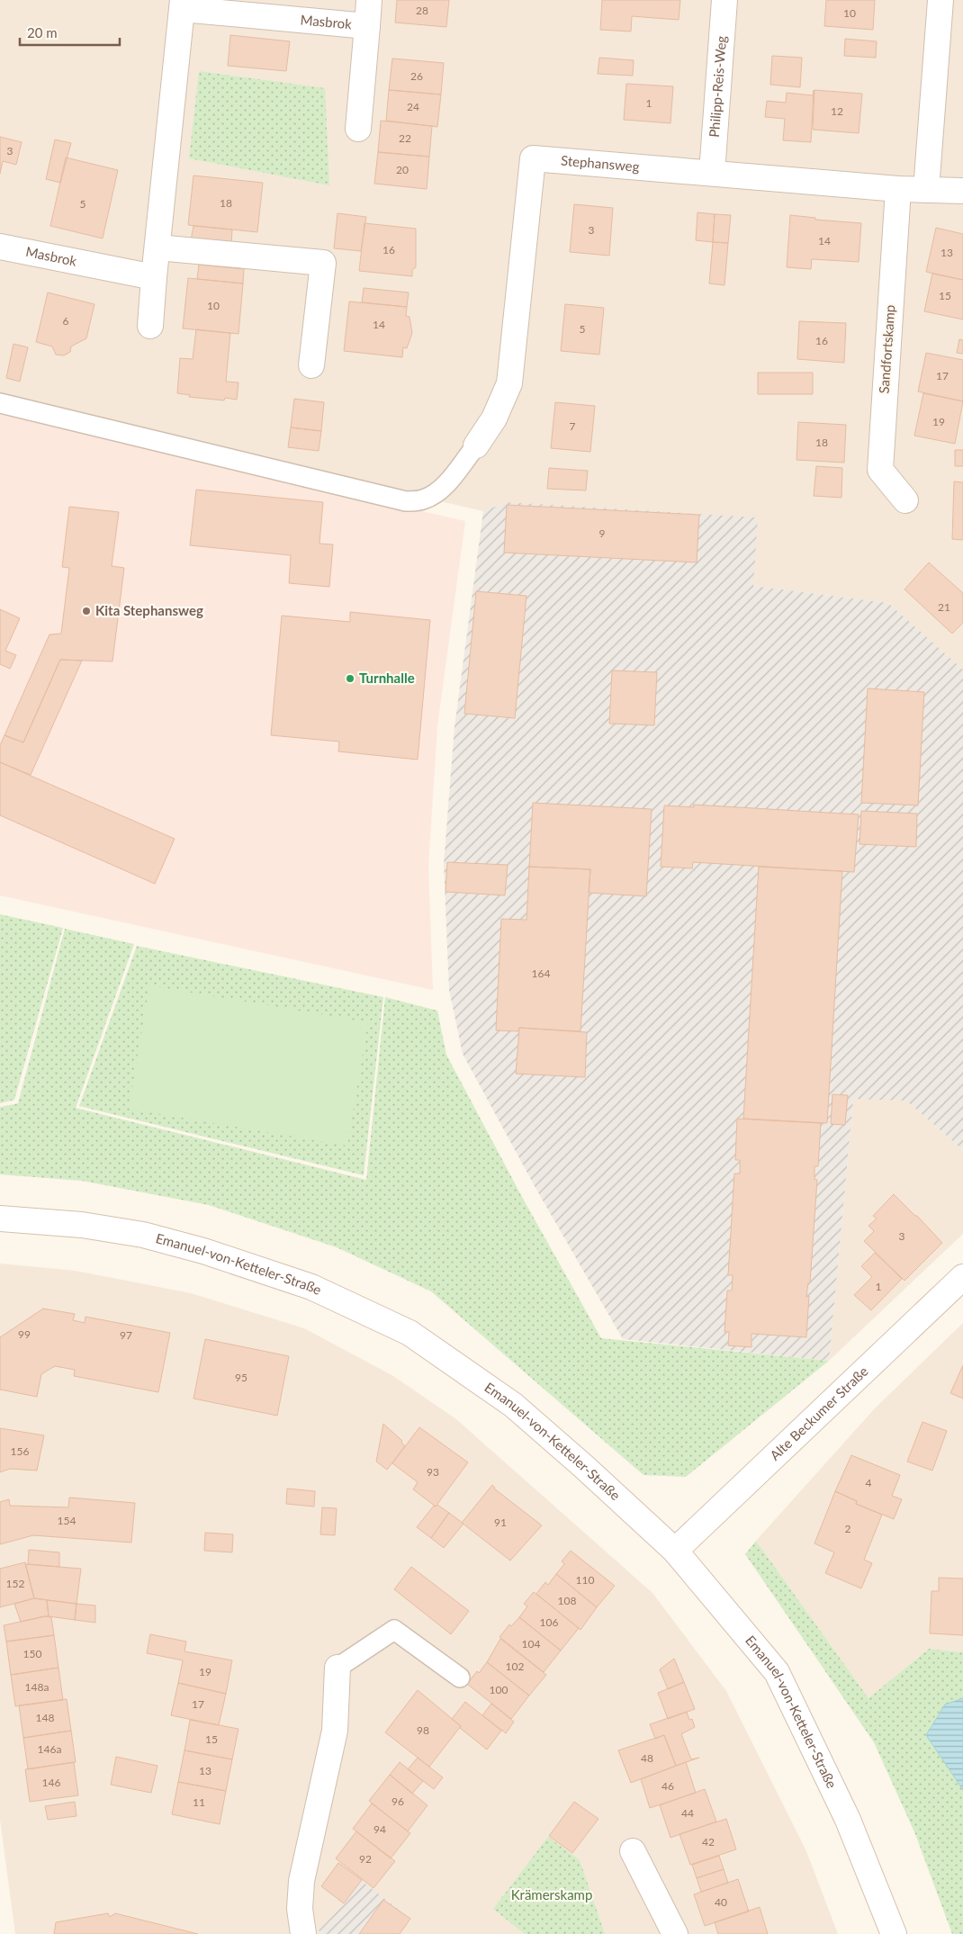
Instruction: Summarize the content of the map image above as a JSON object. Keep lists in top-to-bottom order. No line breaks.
{"streets":{"street":["Masbrok","Philipp-Reis-Weg","Stephansweg","Sandfortskamp","Emanuel-von-Ketteler-Straße","Alte Beckumer Straße"]},"crossings":[["Philipp-Reis-Weg","Stephansweg"],["Stephansweg","Sandfortskamp"],["Emanuel-von-Ketteler-Straße","Alte Beckumer Straße"]],"parks":["Krämerskamp"],"places":["Kita Stephansweg","Turnhalle"],"house_numbers":["28","10","26","1","24","12","22","3","20","18","5","3","14","16","13","15","10","6","14","5","16","17","19","7","18","9","21","164","3","1","99","97","95","156","93","4","154","91","2","110","152","108","106","104","150","102","19","148a","100","17","148","98","15","146a","48","13","146","46","96","11","44","94","42","92","40"],"scale_bar":"20 m"}
